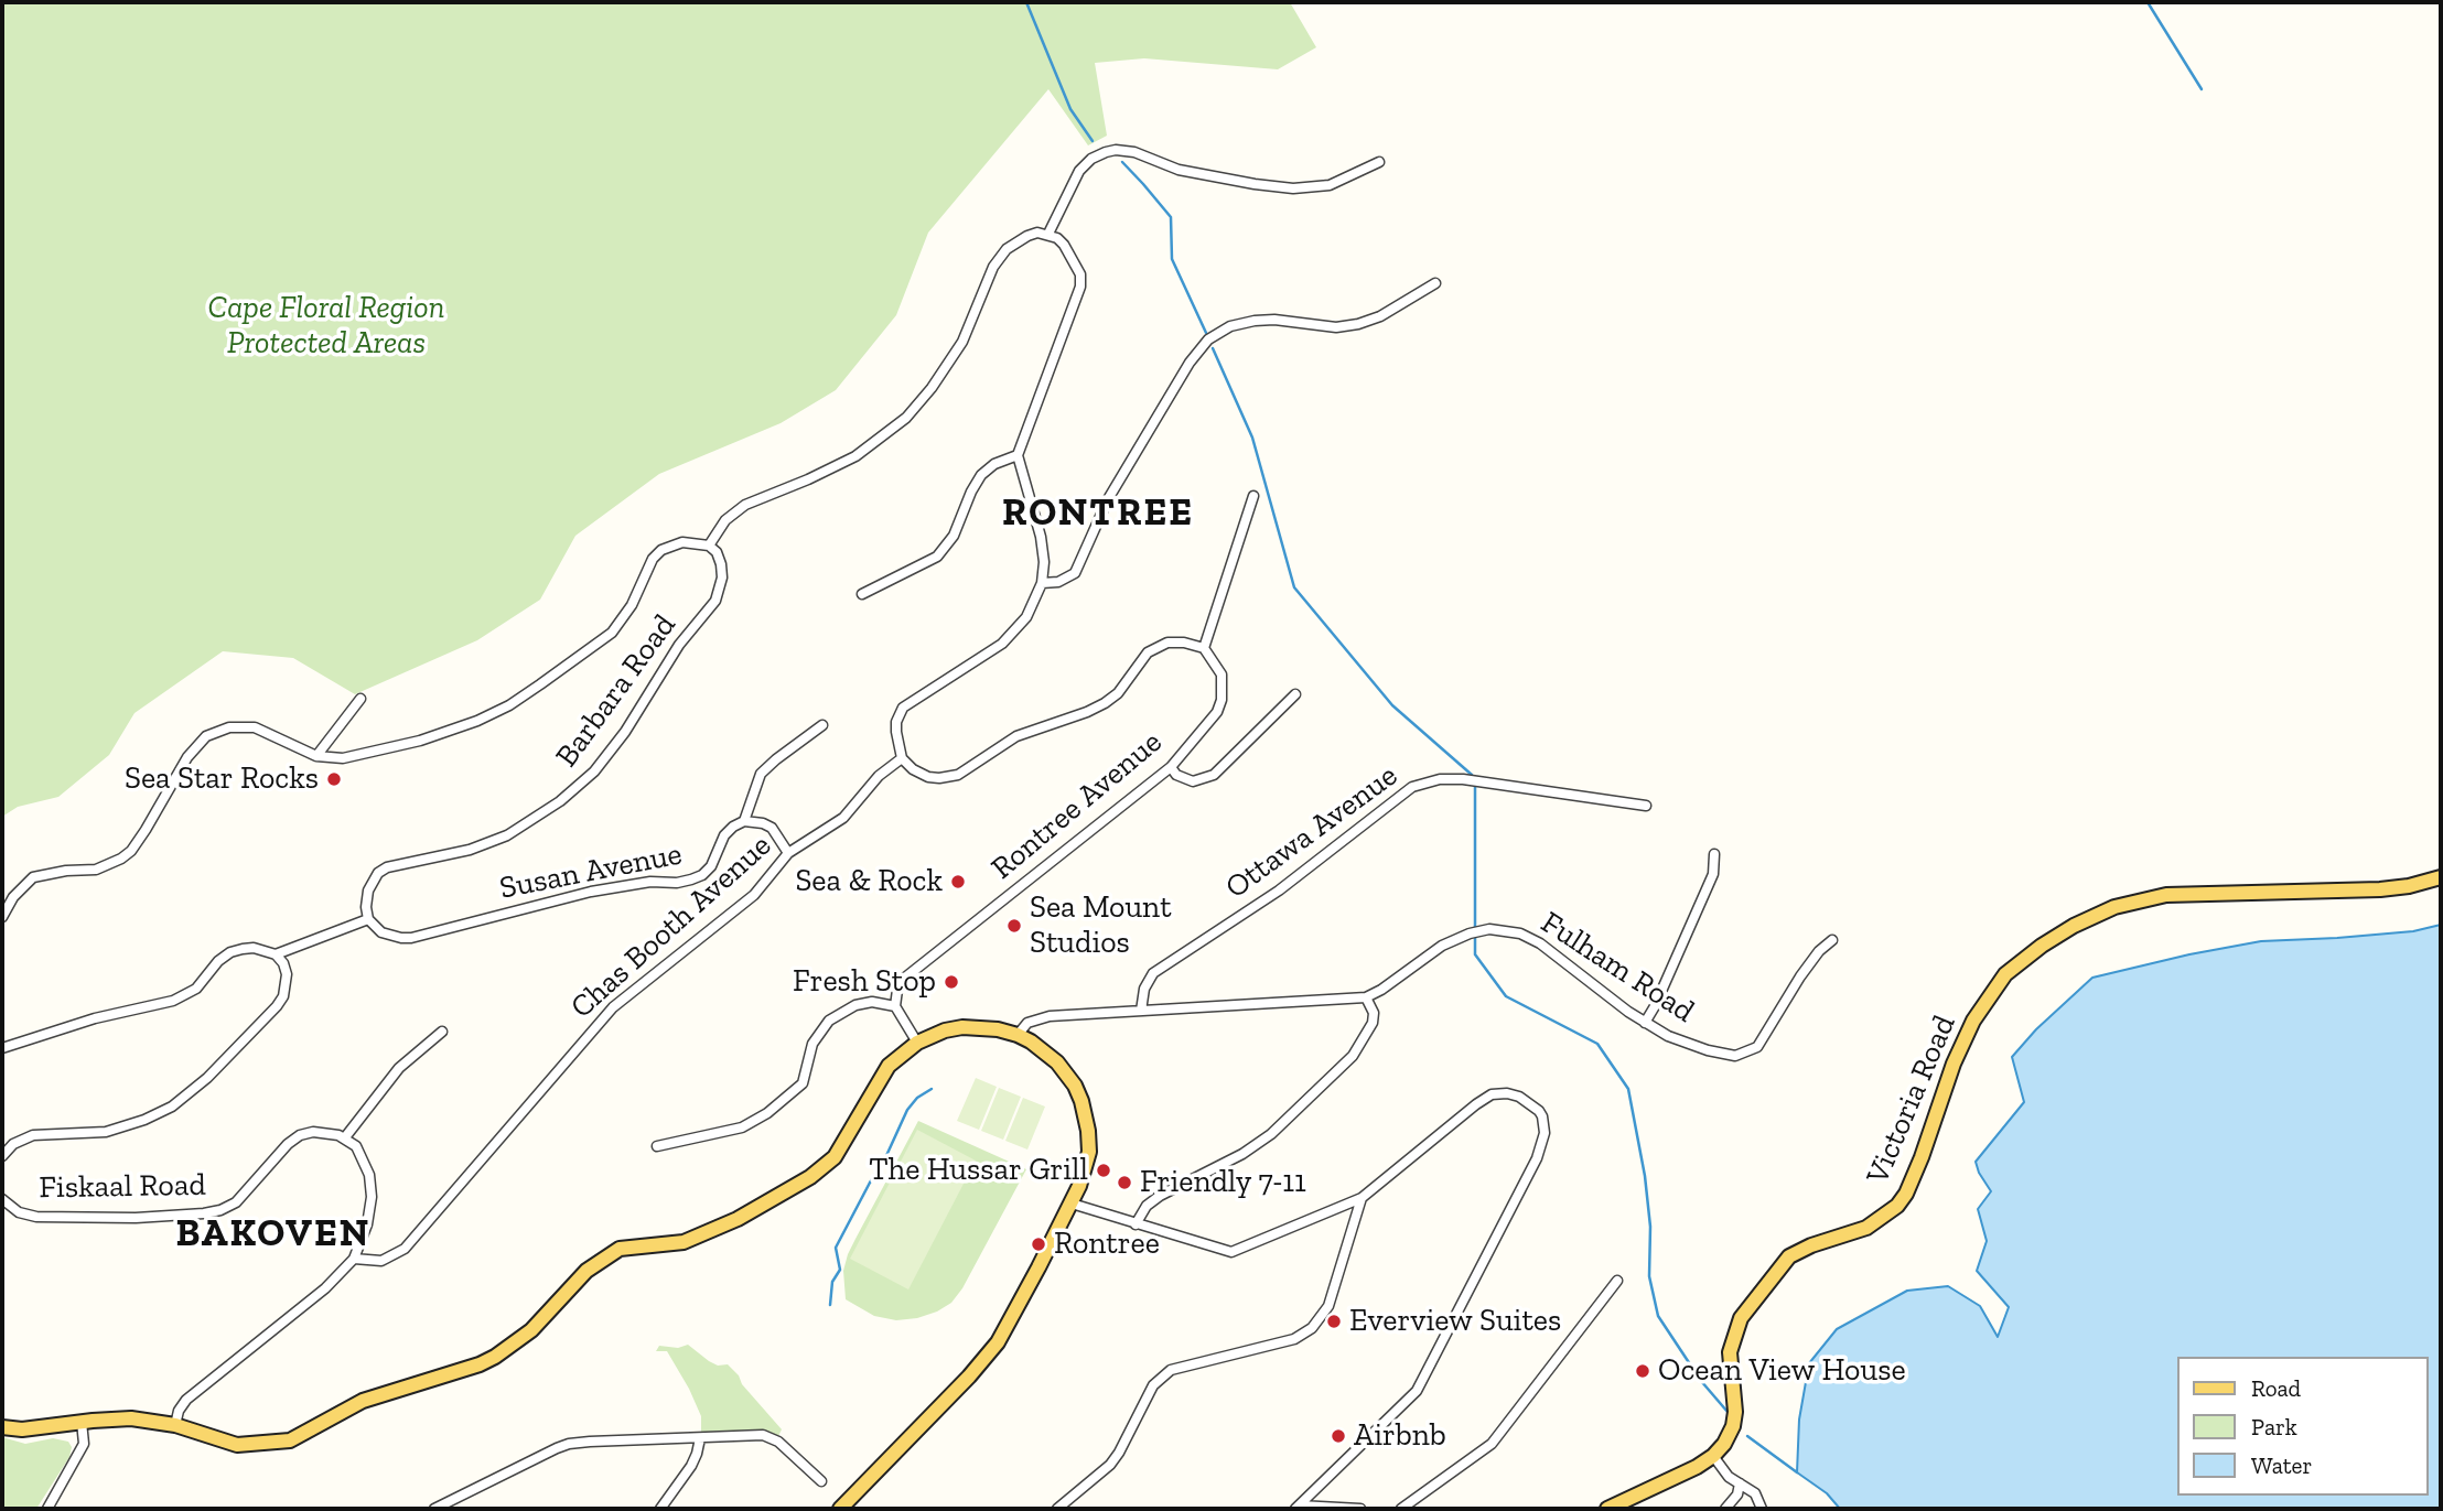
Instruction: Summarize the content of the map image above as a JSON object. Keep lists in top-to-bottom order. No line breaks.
{"streets":{"main road":["Victoria Road"],"street":["Barbara Road","Rontree Avenue","Ottawa Avenue","Susan Avenue","Chas Booth Avenue","Fulham Road","Fiskaal Road"]},"crossings":[["Barbara Road","Susan Avenue"],["Rontree Avenue","Chas Booth Avenue"]],"districts":["RONTREE","BAKOVEN"],"parks":["Cape Floral Region Protected Areas"],"places":["Sea Star Rocks","Sea & Rock","Sea Mount Studios","Fresh Stop","The Hussar Grill","Friendly 7-11","Rontree","Everview Suites","Ocean View House","Airbnb"],"legend":["Road","Park","Water"]}
